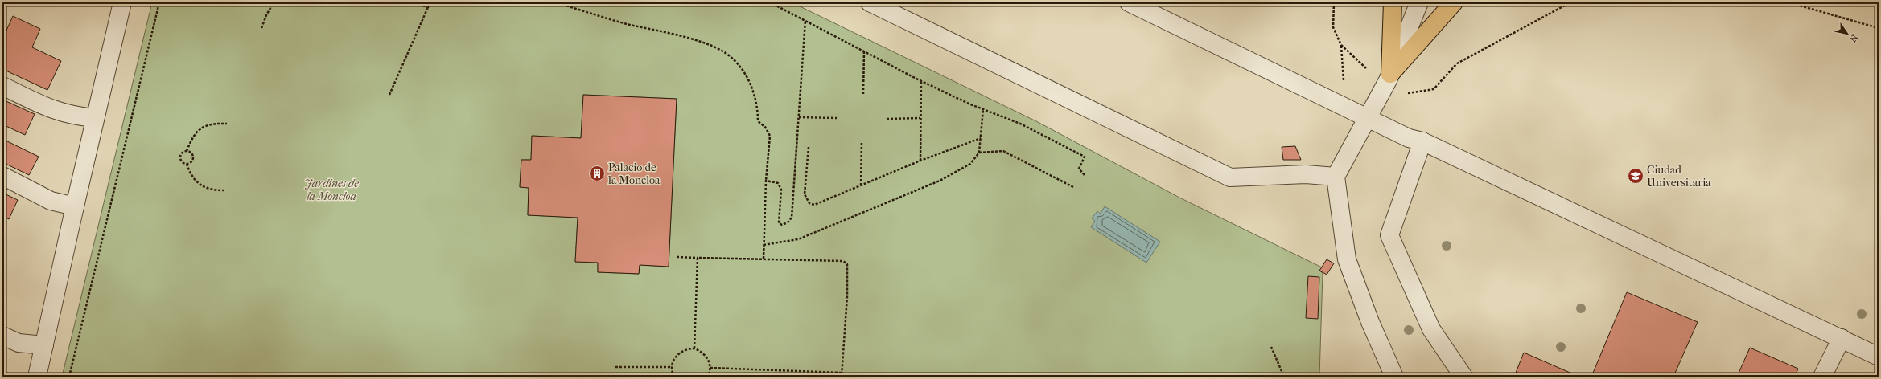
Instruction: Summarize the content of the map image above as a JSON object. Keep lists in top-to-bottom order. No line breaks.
{"parks":["Jardines de la Moncloa"],"places":{"building":["Palacio de la Moncloa"],"school or university":["Ciudad Universitaria"]},"north":"bottom right"}
